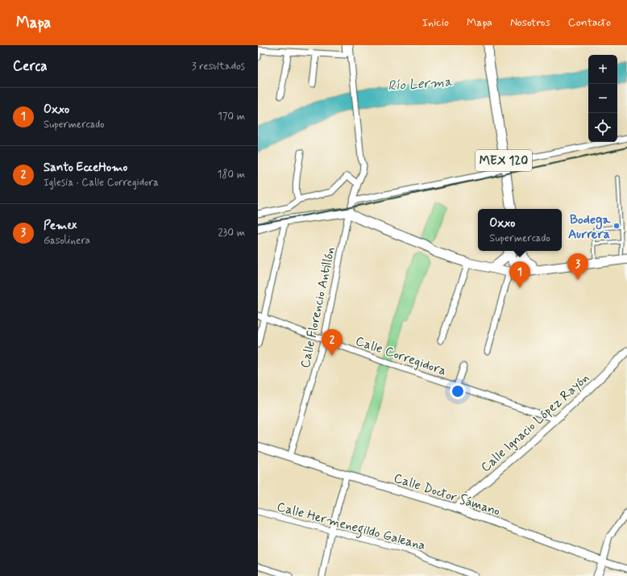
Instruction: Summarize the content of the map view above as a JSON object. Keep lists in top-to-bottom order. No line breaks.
{"streets":{"main road":["MEX 120"],"street":["Calle Florencio Antillón","Calle Corregidora","Calle Ignacio López Rayón","Calle Doctor Sámano","Calle Hermenegildo Galeana"]},"crossings":[["Calle Florencio Antillón","Calle Corregidora"],["Calle Florencio Antillón","Calle Doctor Sámano"],["Calle Corregidora","Calle Ignacio López Rayón"],["Calle Ignacio López Rayón","Calle Doctor Sámano"]],"water":["Río Lerma"],"places":["Bodega Aurrera"],"page":{"header":"Mapa","nav":["Inicio","Mapa","Nosotros","Contacto"],"heading":["Cerca","3 resultados"],"map_buttons":["+","−"],"list":[{"mark":"1","name":"Oxxo","note":"Supermercado","value":"170 m"},{"mark":"2","name":"Santo EcceHomo","note":"Iglesia · Calle Corregidora","value":"180 m"},{"mark":"3","name":"Pemex","note":"Gasolinera","value":"230 m"}],"popup":["Oxxo","Supermercado"],"pins":["3","1","2"]}}
